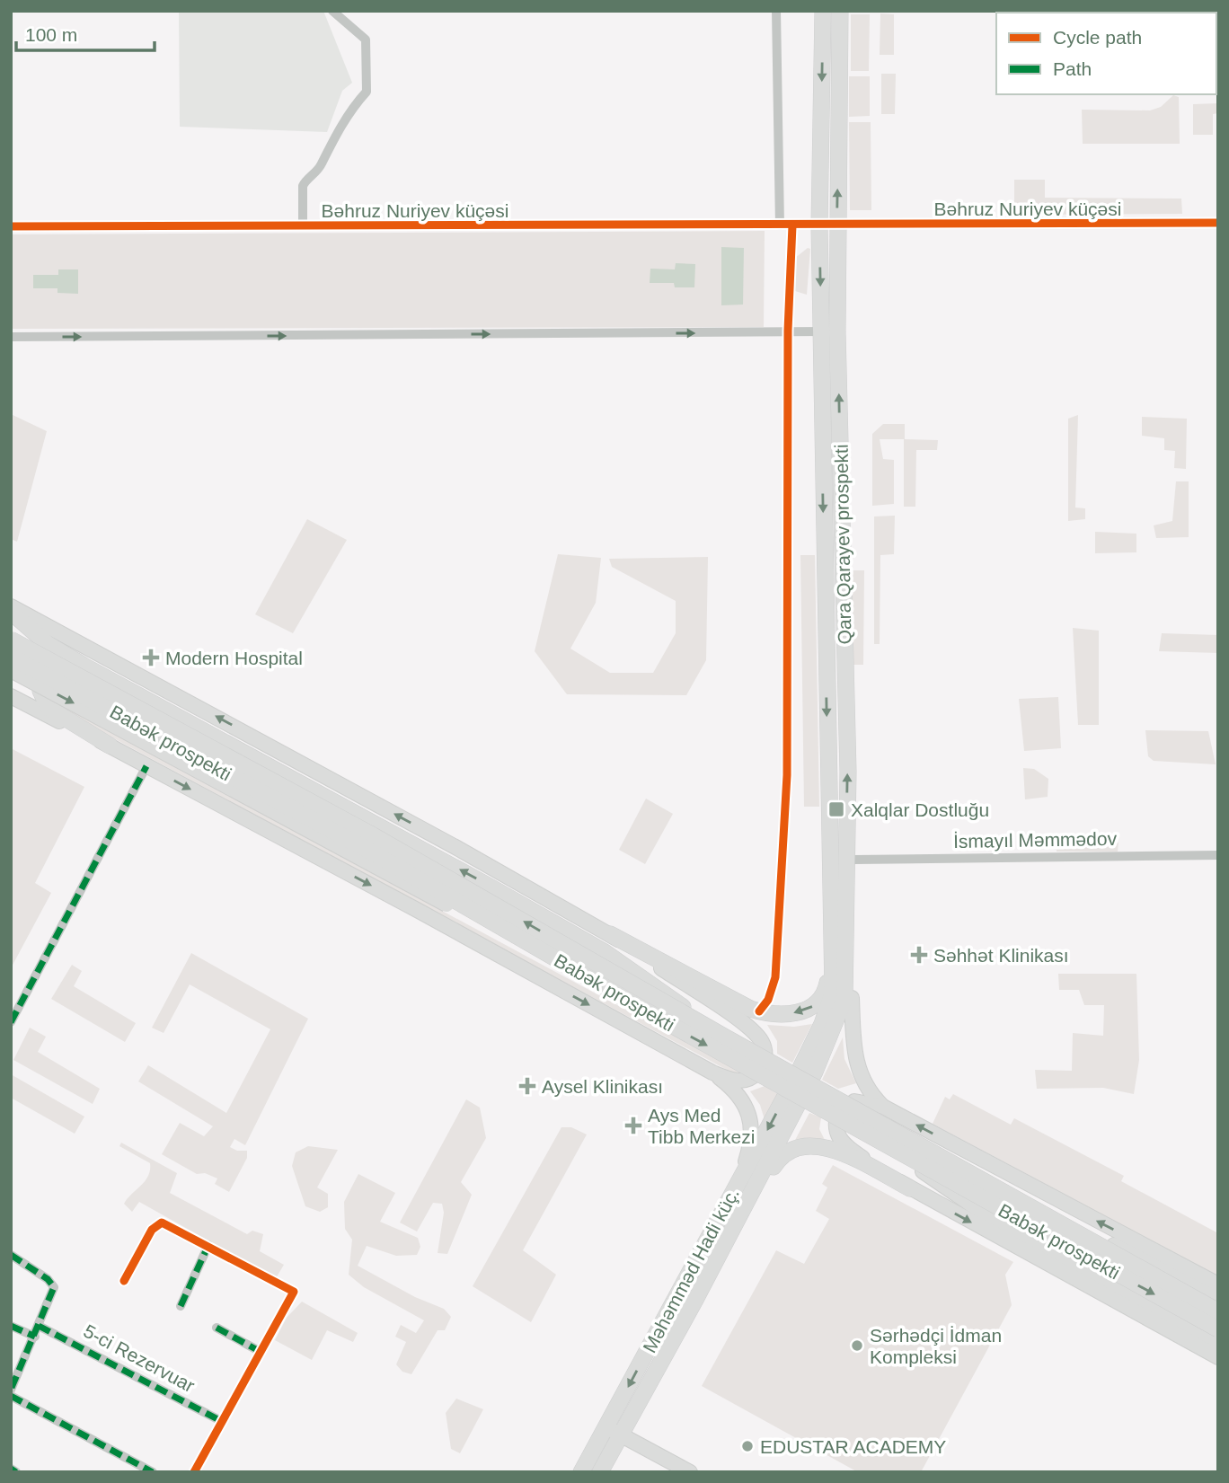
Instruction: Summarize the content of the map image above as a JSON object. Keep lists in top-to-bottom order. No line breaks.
{"streets":{"main road":["Qara Qarayev prospekti","Babək prospekti","Məhəmməd Hadi küç."],"street":["Bəhruz Nuriyev küçəsi","İsmayıl Məmmədov","5-ci Rezervuar"]},"crossings":[["Bəhruz Nuriyev küçəsi","Qara Qarayev prospekti"],["Qara Qarayev prospekti","Məhəmməd Hadi küç."]],"places":{"health":["Modern Hospital","Səhhət Klinikası","Aysel Klinikası","Ays Med Tibb Merkezi"],"transit":["Xalqlar Dostluğu"],"other":["Sərhədçi İdman Kompleksi","EDUSTAR ACADEMY"]},"legend":["Cycle path","Path"],"scale_bar":"100 m"}
